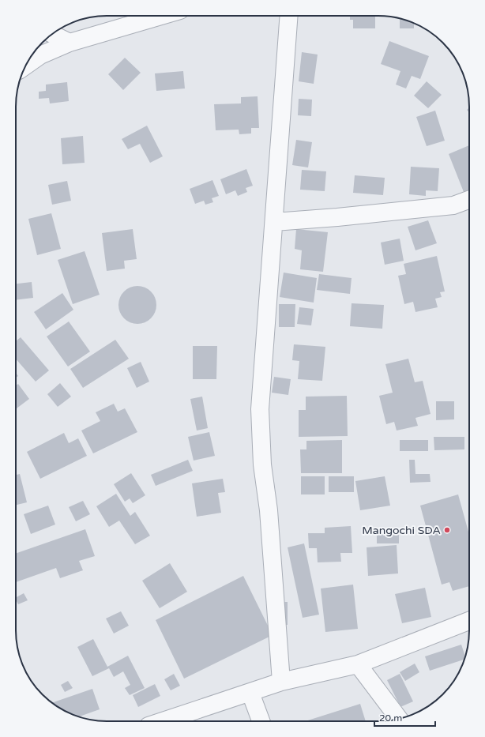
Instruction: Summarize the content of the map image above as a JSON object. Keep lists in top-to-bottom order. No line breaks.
{"places":["Mangochi SDA"],"scale_bar":"20 m"}
